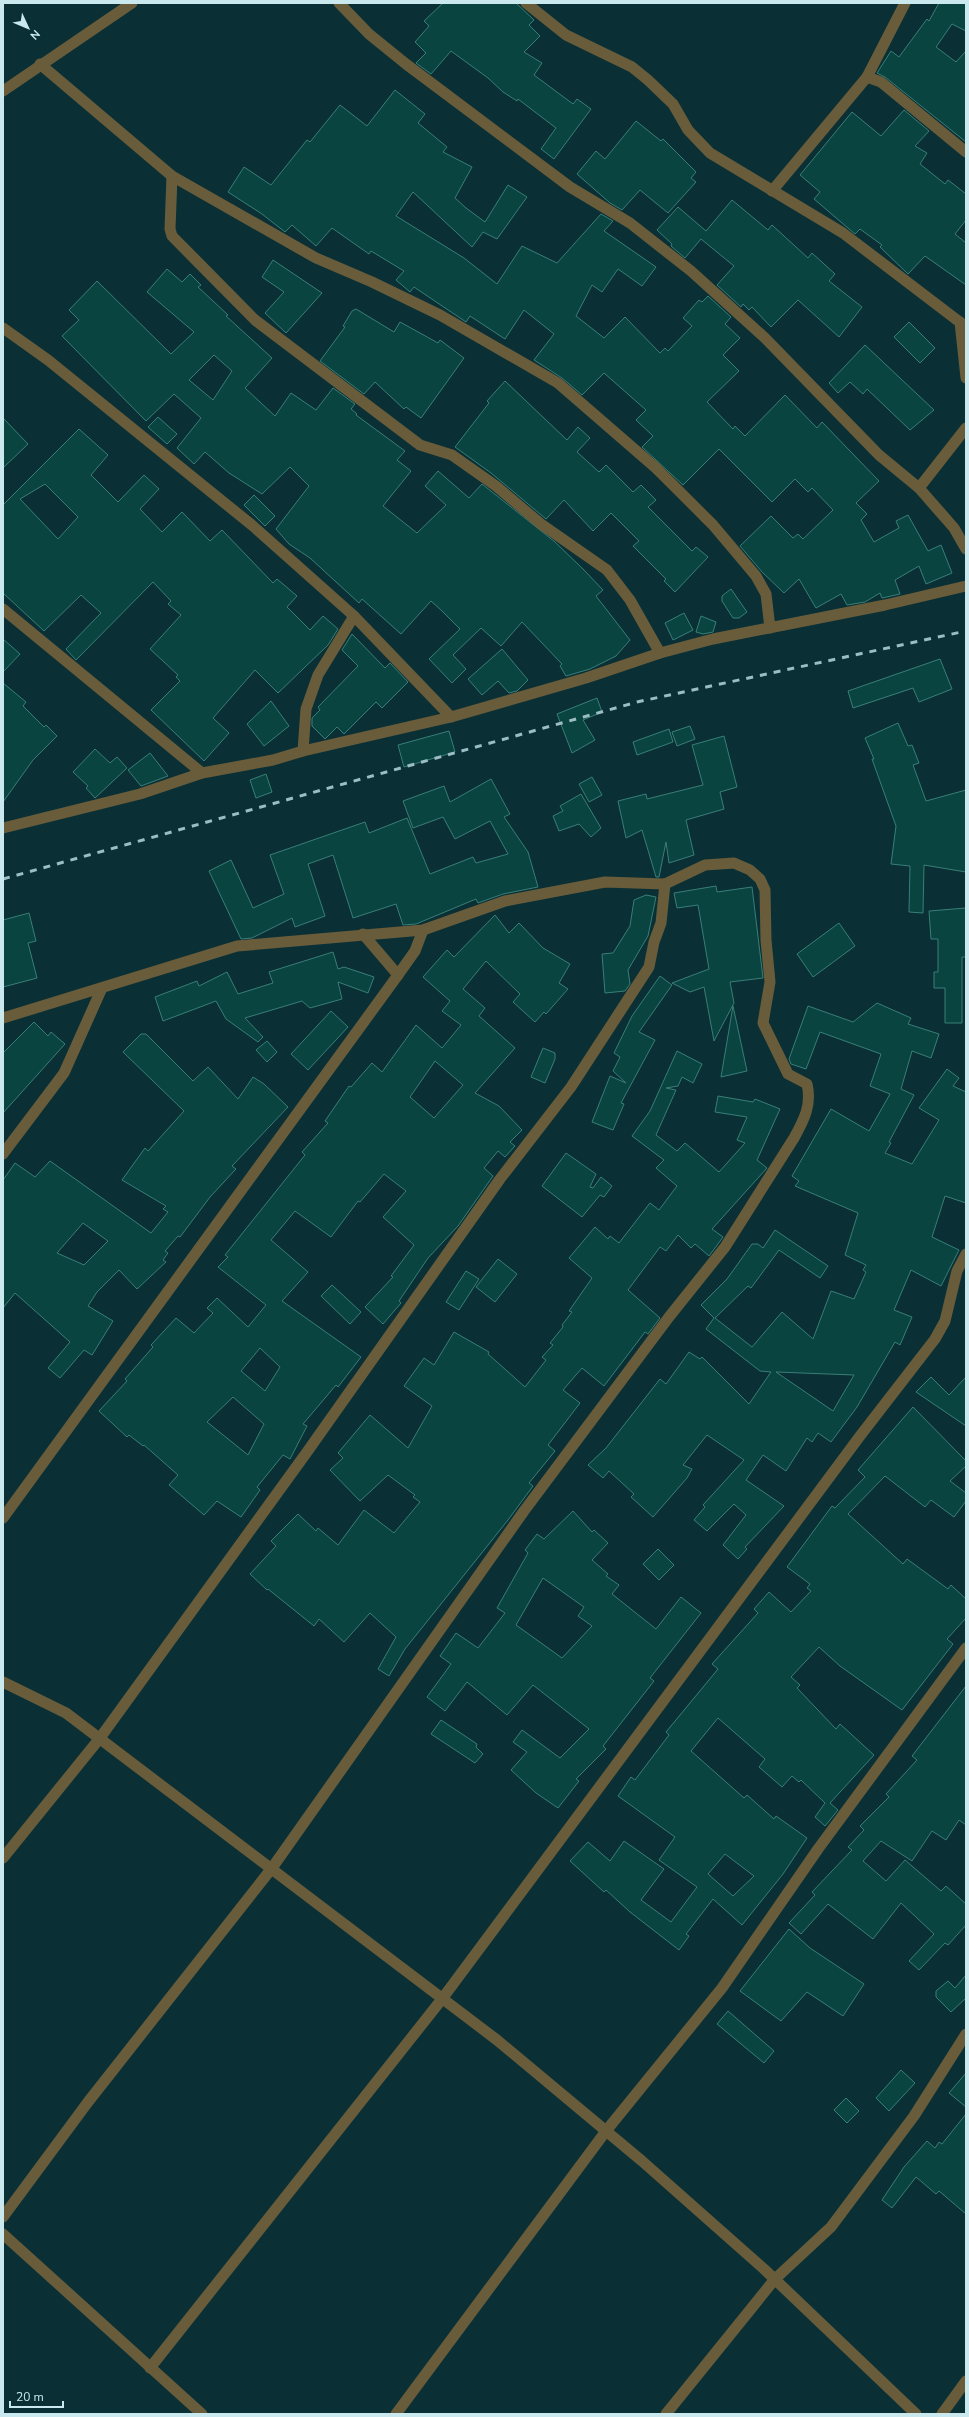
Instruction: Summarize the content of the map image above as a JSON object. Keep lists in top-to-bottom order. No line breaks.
{"scale_bar":"20 m","north":"bottom right"}
